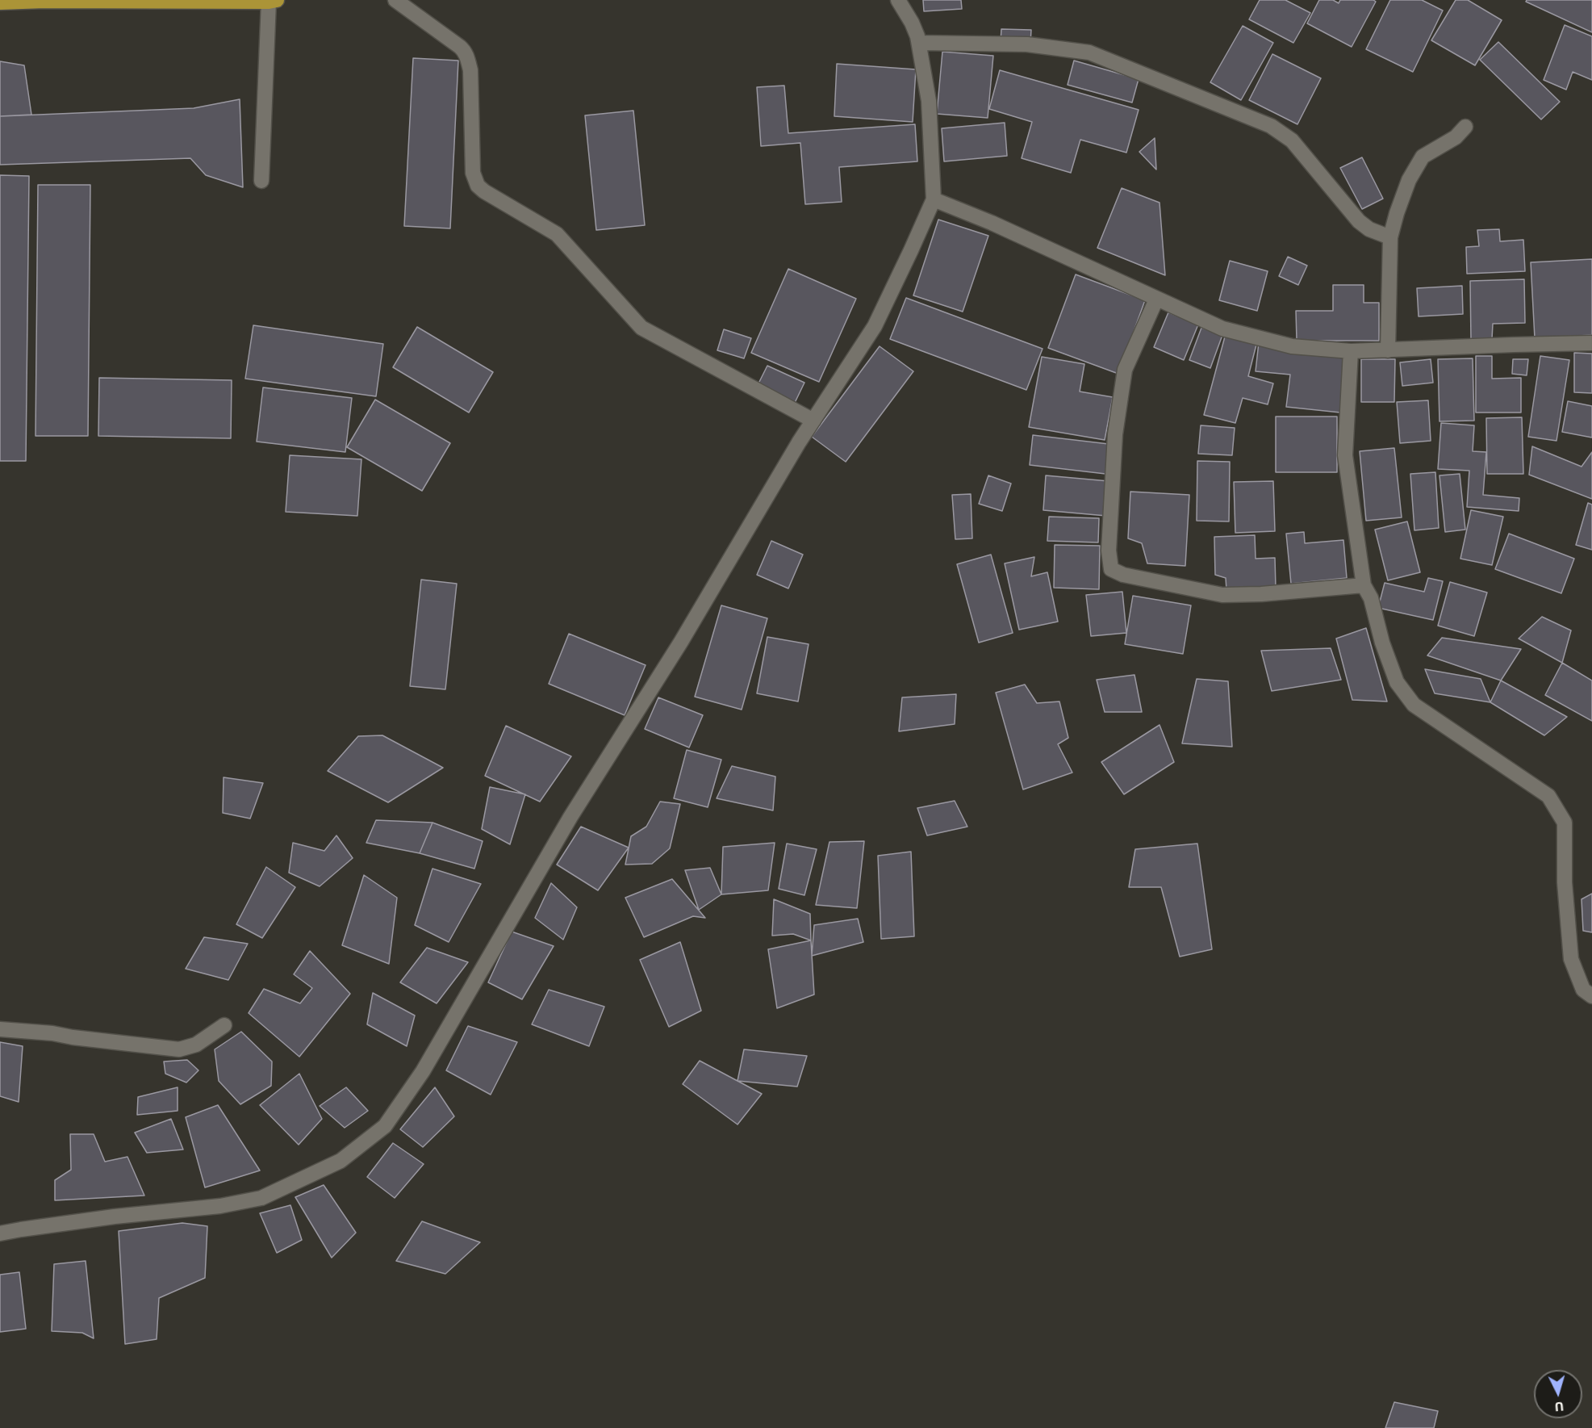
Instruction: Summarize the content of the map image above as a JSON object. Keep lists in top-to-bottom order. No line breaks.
{"north":"bottom"}
